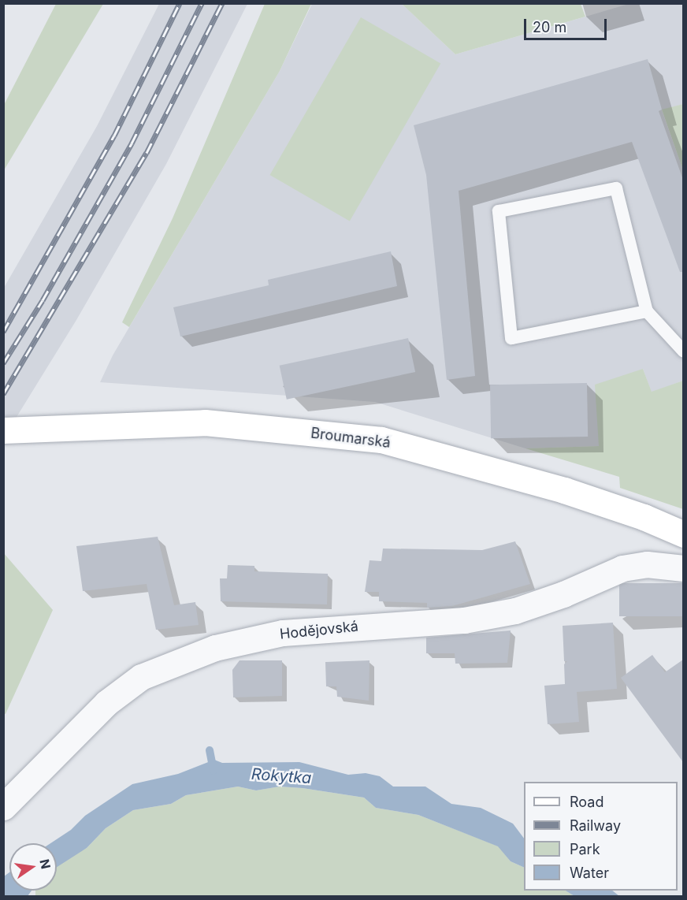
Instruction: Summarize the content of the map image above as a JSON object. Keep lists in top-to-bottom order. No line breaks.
{"streets":{"street":["Broumarská","Hodějovská"]},"water":["Rokytka"],"legend":["Road","Railway","Park","Water"],"scale_bar":"20 m","north":"right"}
